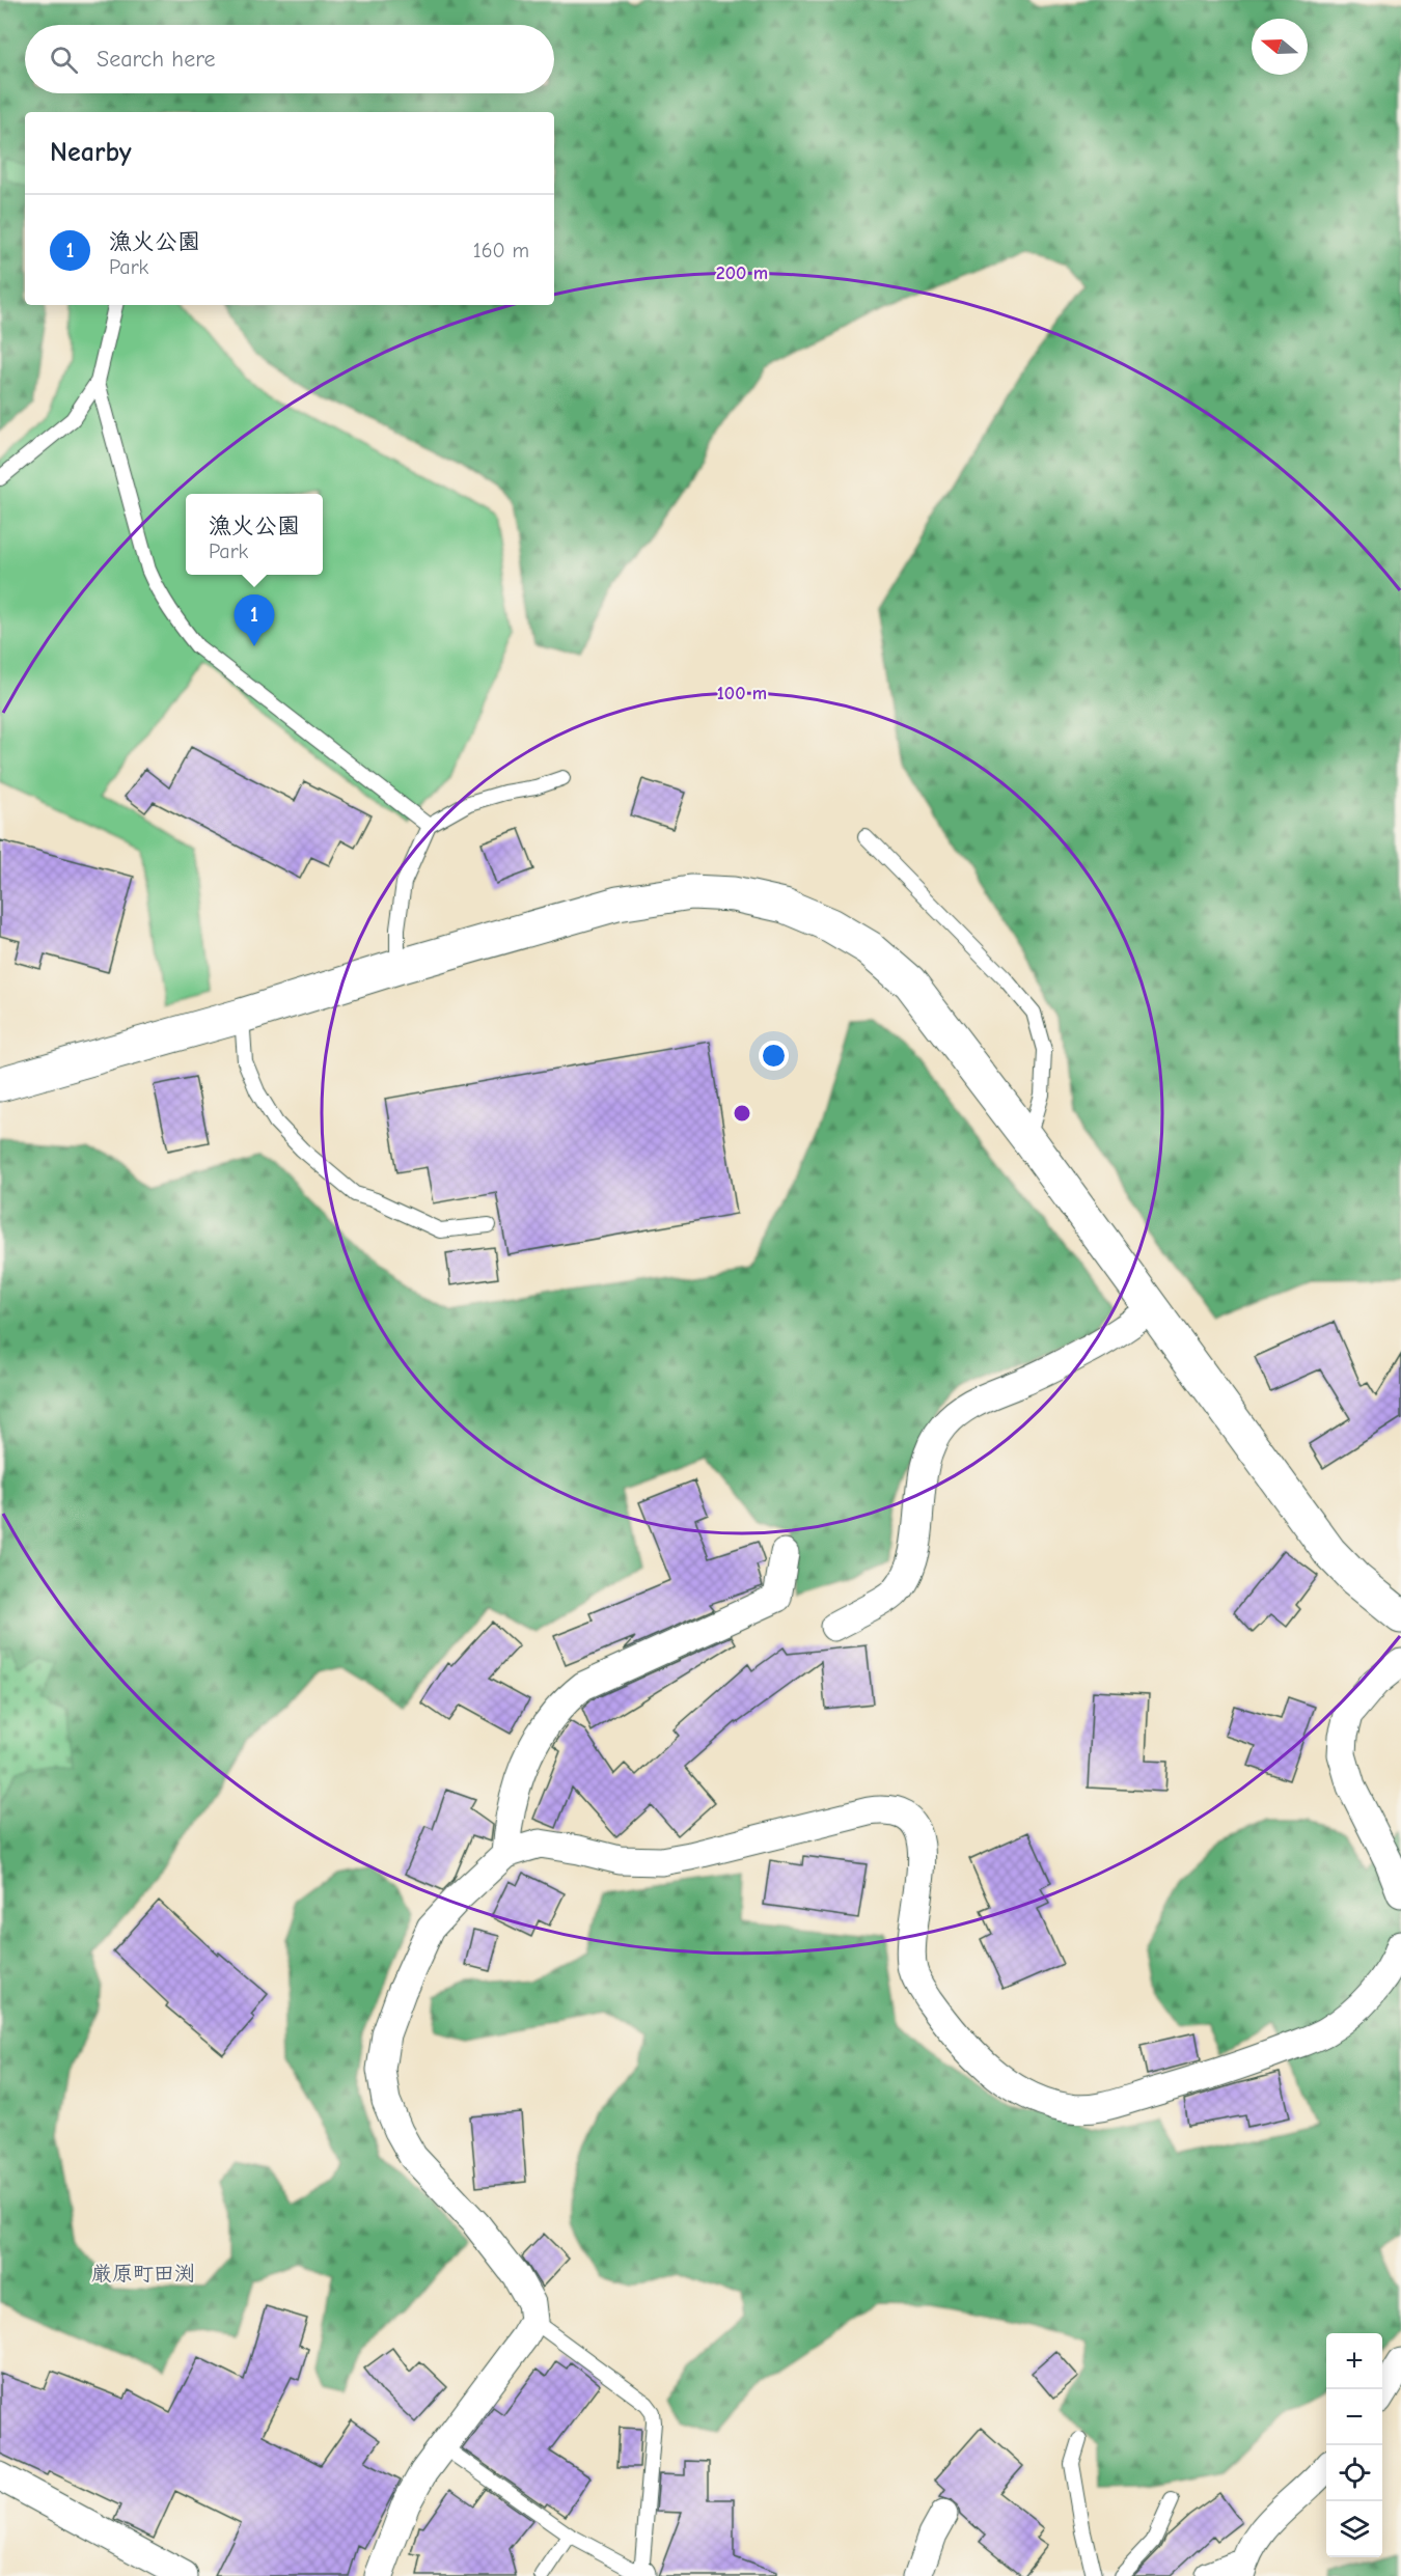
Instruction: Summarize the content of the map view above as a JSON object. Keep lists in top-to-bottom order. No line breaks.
{"districts":["厳原町田渕"],"north":"left","page":{"search":"Search here","heading":"Nearby","list":[{"mark":"1","name":"漁火公園","note":"Park","value":"160 m"}],"popup":["漁火公園","Park"],"pins":"1","map_buttons":["+","−"]},"rings":["200 m","100 m"]}
